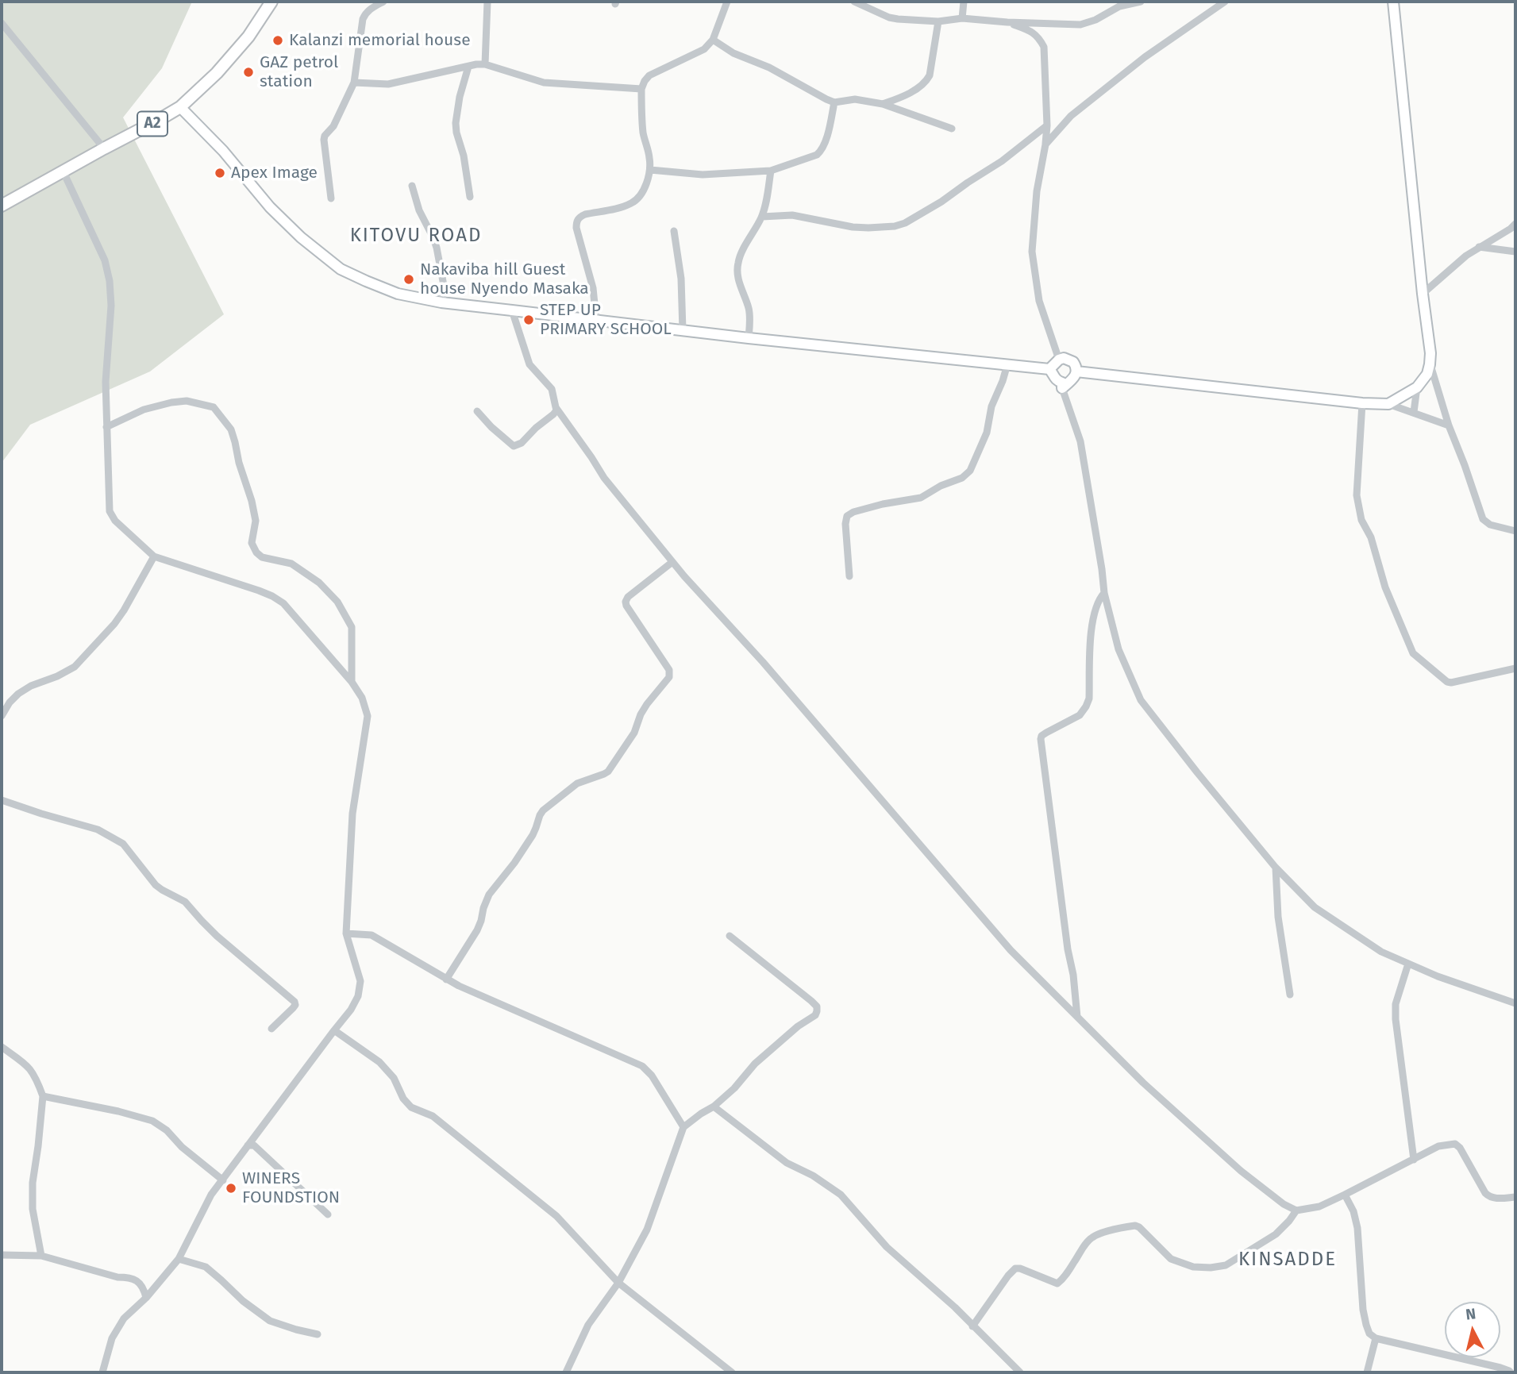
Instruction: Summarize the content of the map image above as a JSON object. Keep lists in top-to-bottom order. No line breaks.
{"streets":{"main road":["A2"]},"districts":["KITOVU ROAD","KINSADDE"],"places":["Kalanzi memorial house","GAZ petrol station","Apex Image","Nakaviba hill Guest house Nyendo Masaka","STEP UP PRIMARY SCHOOL","WINERS FOUNDSTION"],"north":"top"}
